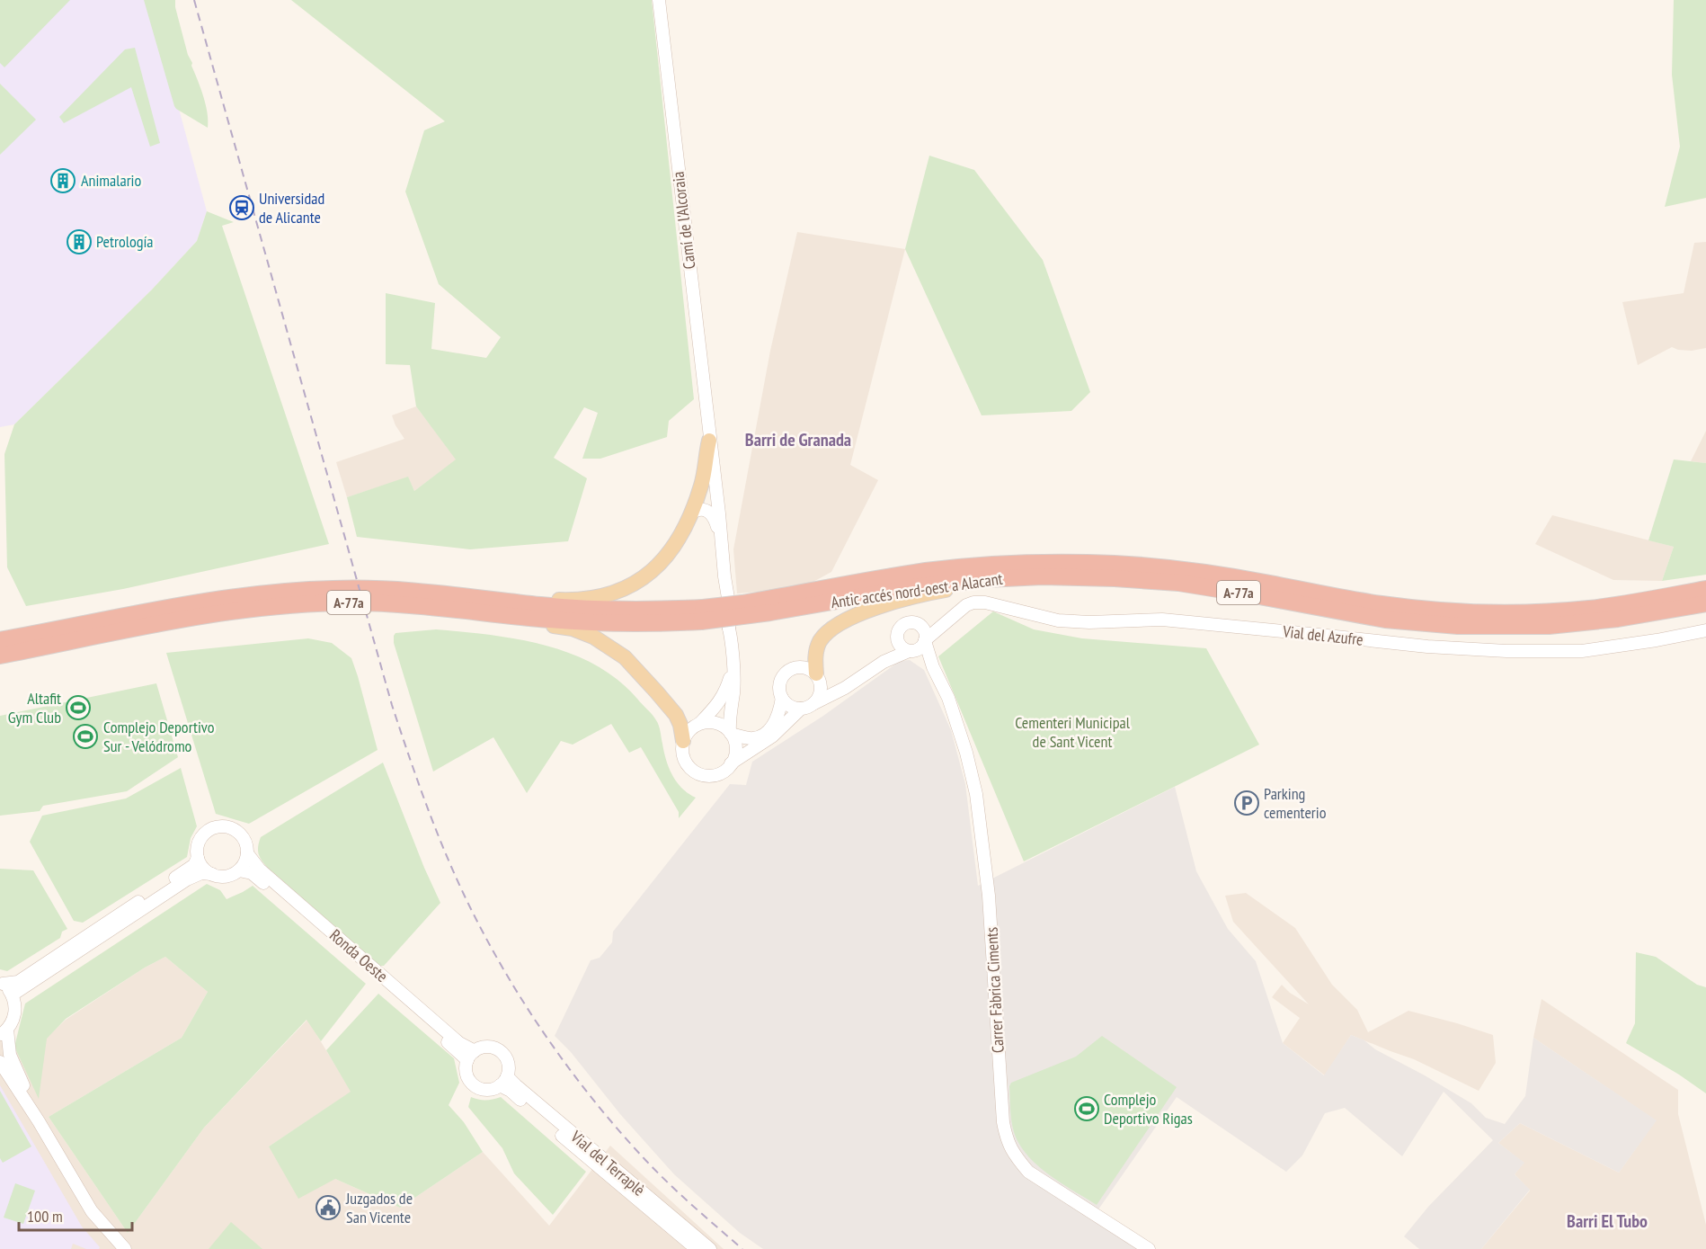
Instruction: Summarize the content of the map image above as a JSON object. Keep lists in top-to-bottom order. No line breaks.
{"streets":{"highway":["Antic accés nord-oest a Alacant","A-77a"],"street":["Camí de l'Alcoraia","Vial del Azufre","Ronda Oeste","Carrer Fàbrica Ciments","Vial del Terraplè"]},"crossings":[["Camí de l'Alcoraia","A-77a"],["Antic accés nord-oest a Alacant","A-77a"],["Vial del Azufre","Carrer Fàbrica Ciments"],["Ronda Oeste","Vial del Terraplè"]],"districts":["Barri de Granada","Barri El Tubo"],"parks":["Cementeri Municipal de Sant Vicent"],"places":{"building":["Animalario","Petrología"],"station":["Universidad de Alicante"],"sports":["Altafit Gym Club","Complejo Deportivo Sur - Velódromo","Complejo Deportivo Rigas"],"parking":["Parking cementerio"],"public building":["Juzgados de San Vicente"]},"scale_bar":"100 m"}
